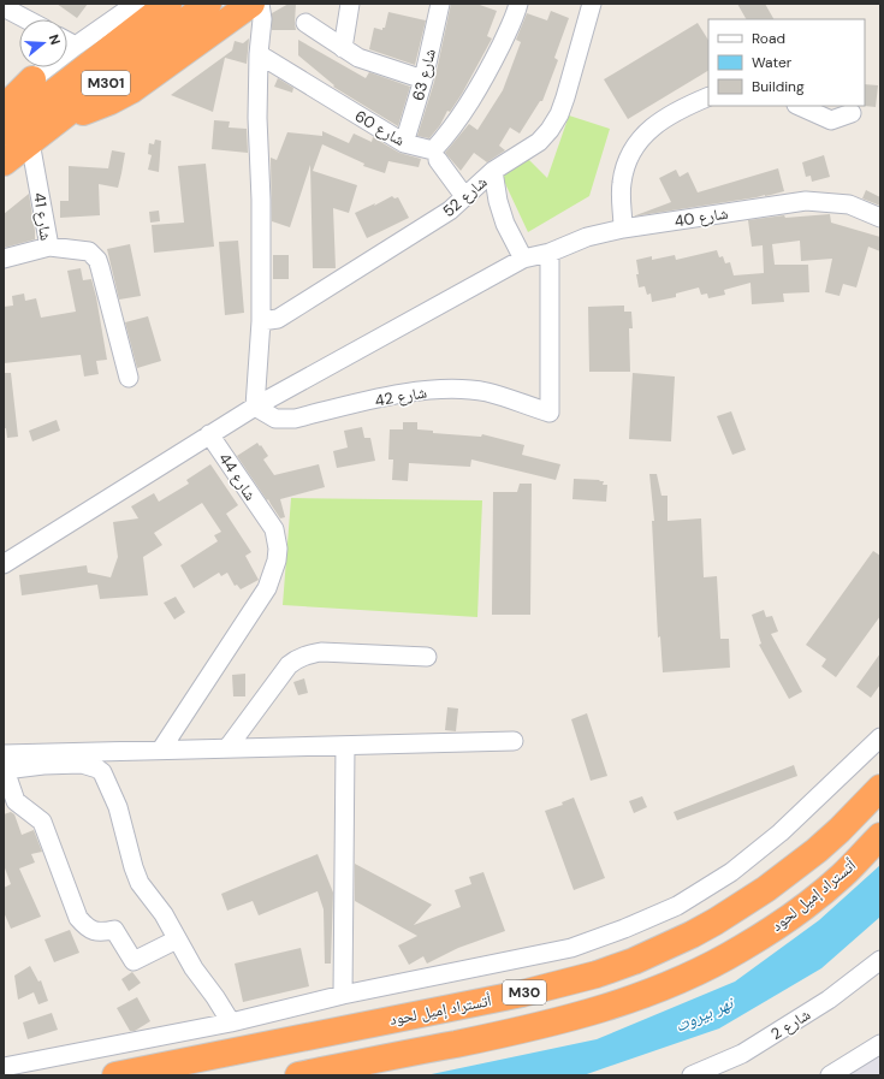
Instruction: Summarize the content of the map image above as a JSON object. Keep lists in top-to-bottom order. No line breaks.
{"streets":{"highway":["M301","أتستراد إميل لحود","M30"],"street":["شارع 63","شارع 60","شارع 52","شارع 41","شارع 40","شارع 42","شارع 44","شارع 2"]},"crossings":[["شارع 63","شارع 60"],["M301","شارع 41"],["شارع 40","شارع 42"],["شارع 40","شارع 44"]],"water":["نهر بيروت"],"legend":["Road","Water","Building"],"north":"right"}
